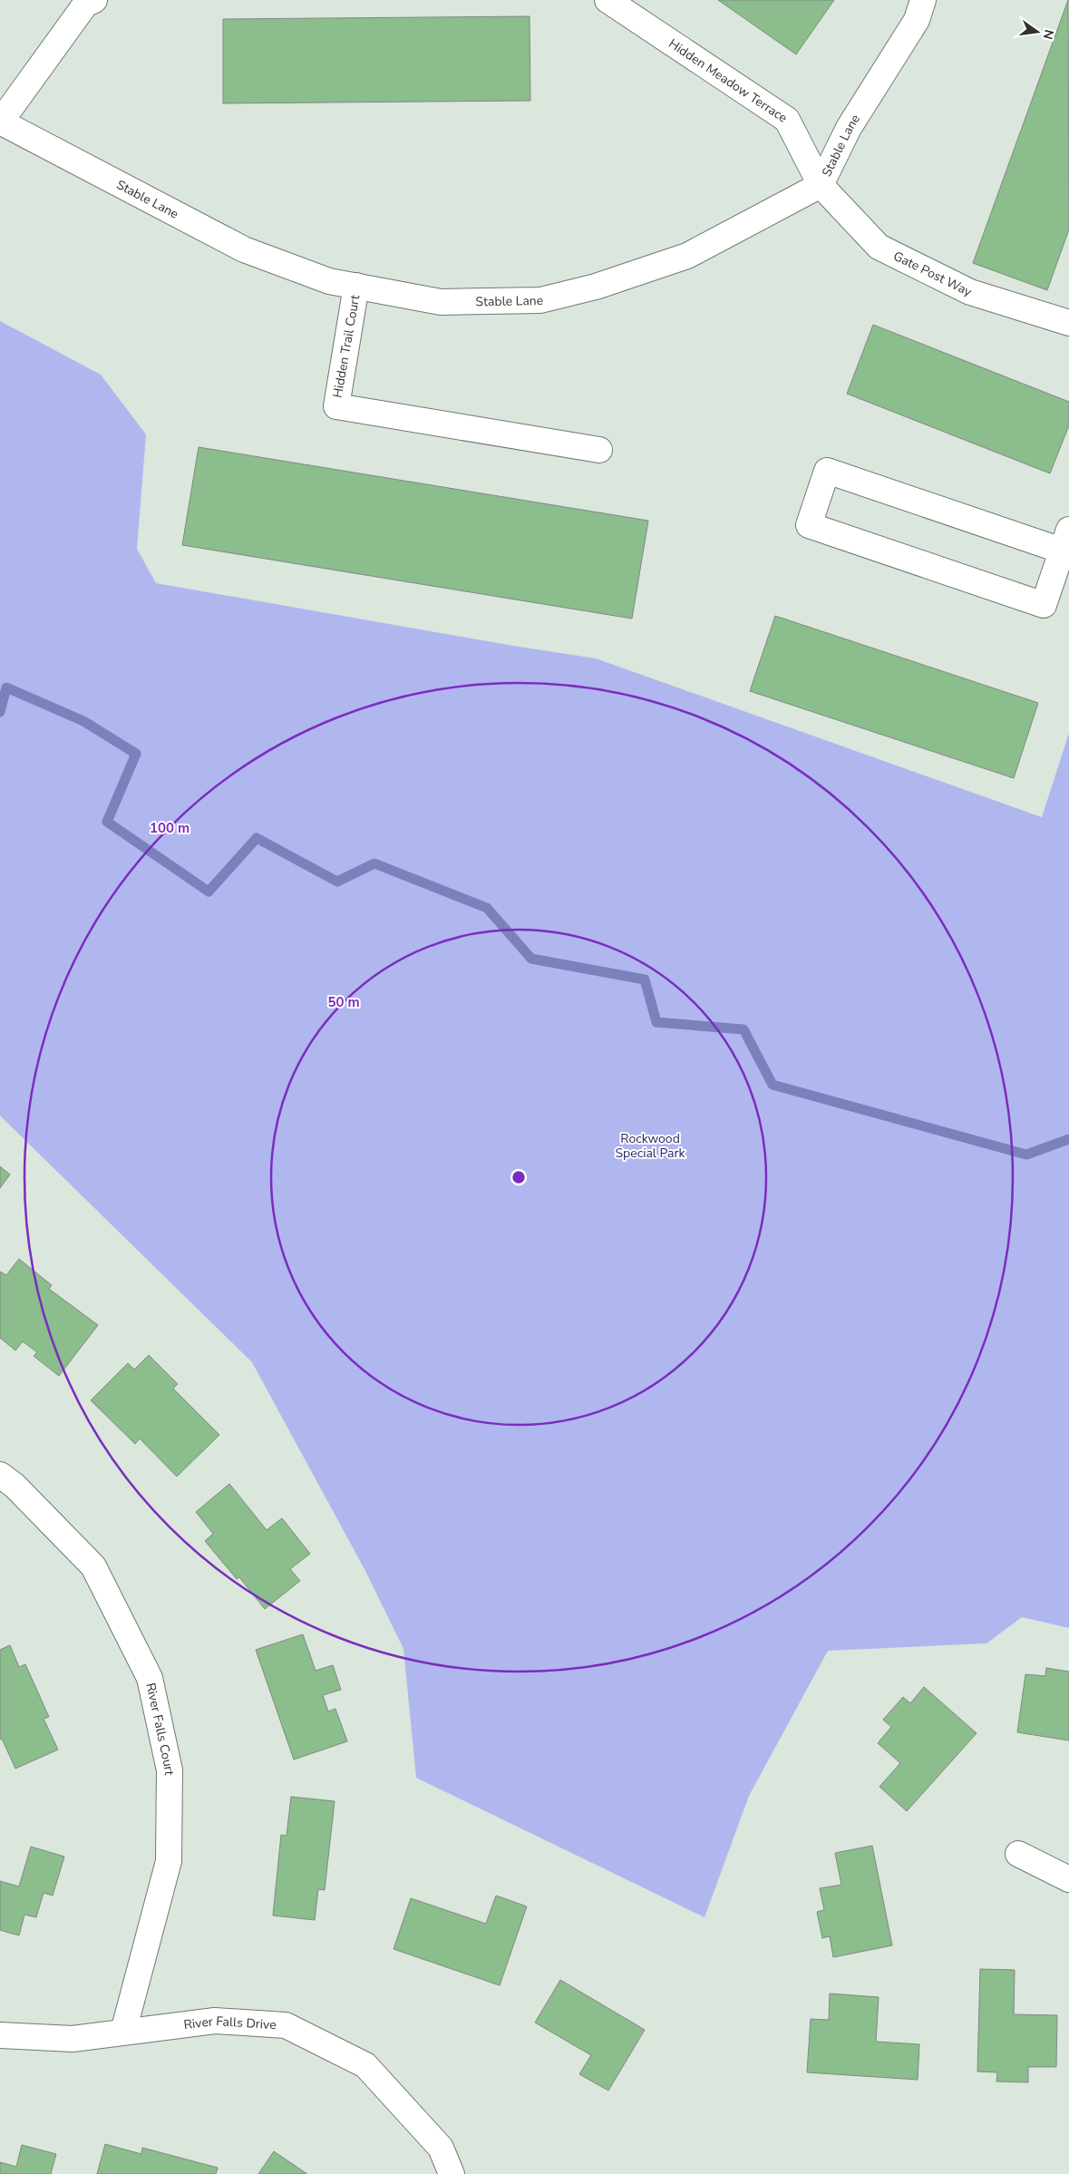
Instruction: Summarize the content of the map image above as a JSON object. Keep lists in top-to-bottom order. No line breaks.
{"streets":{"street":["Hidden Meadow Terrace","Stable Lane","Gate Post Way","Hidden Trail Court","River Falls Court","River Falls Drive"]},"crossings":[["Hidden Meadow Terrace","Stable Lane"],["Hidden Meadow Terrace","Gate Post Way"],["Stable Lane","Gate Post Way"],["Stable Lane","Hidden Trail Court"],["River Falls Court","River Falls Drive"]],"parks":["Rockwood Special Park"],"north":"right","rings":["100 m","50 m"]}
